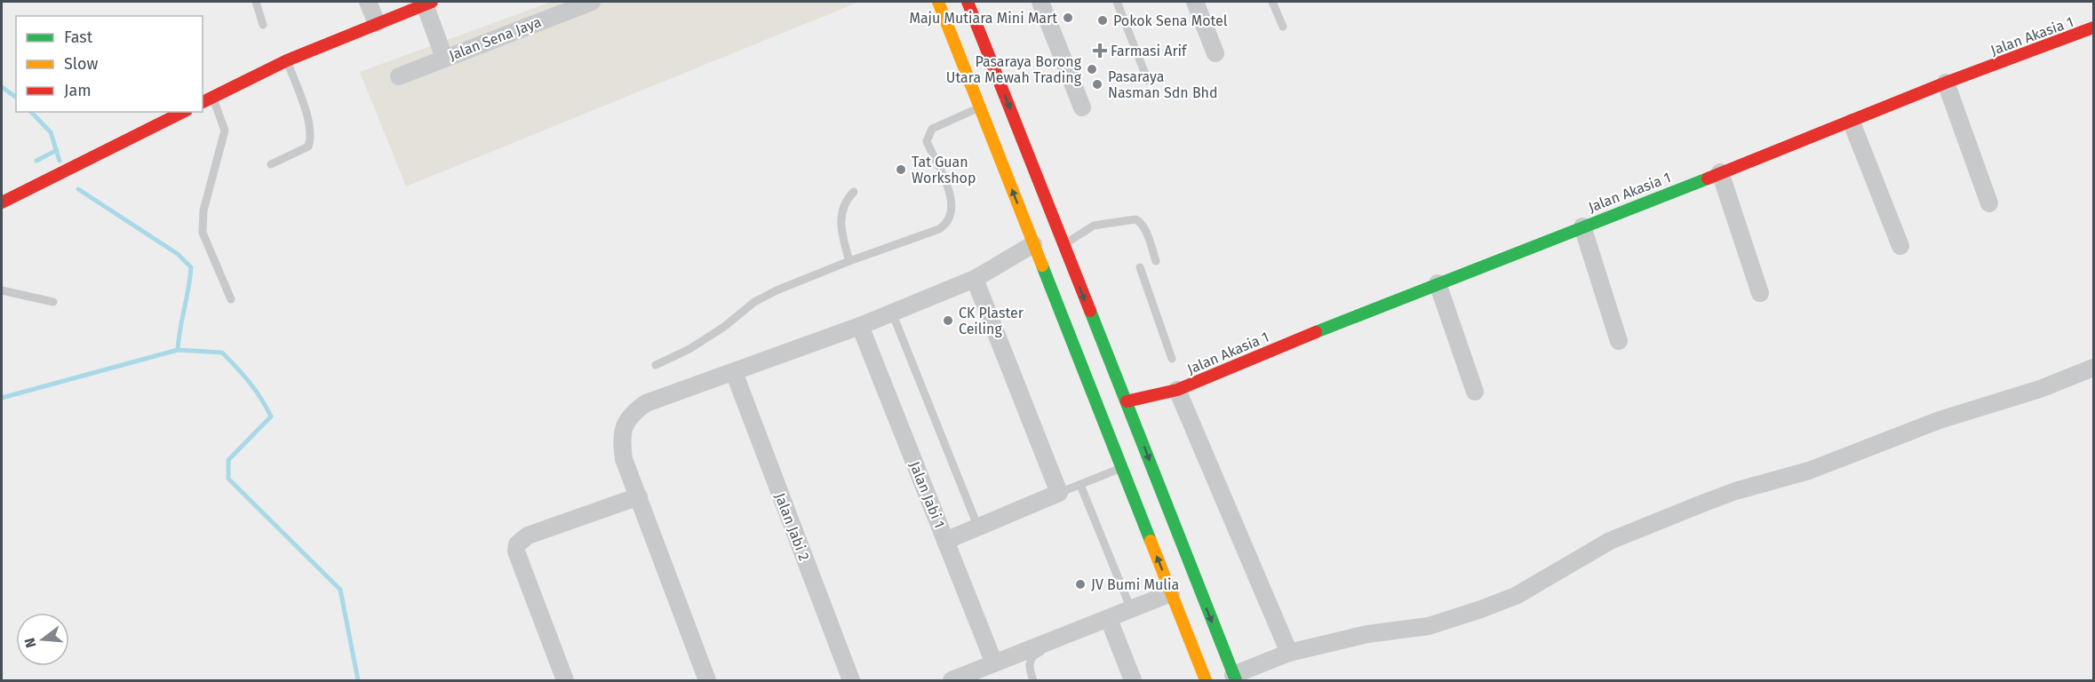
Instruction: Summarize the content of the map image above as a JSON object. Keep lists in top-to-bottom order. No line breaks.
{"streets":{"main road":["Jalan Akasia 1"],"street":["Jalan Sena Jaya","Jalan Jabi 1","Jalan Jabi 2"]},"places":{"other":["Maju Mutiara Mini Mart","Pokok Sena Motel","Pasaraya Borong Utara Mewah Trading","Pasaraya Nasman Sdn Bhd","Tat Guan Workshop","CK Plaster Ceiling","JV Bumi Mulia"],"health":["Farmasi Arif"]},"legend":["Fast","Slow","Jam"],"north":"left"}
